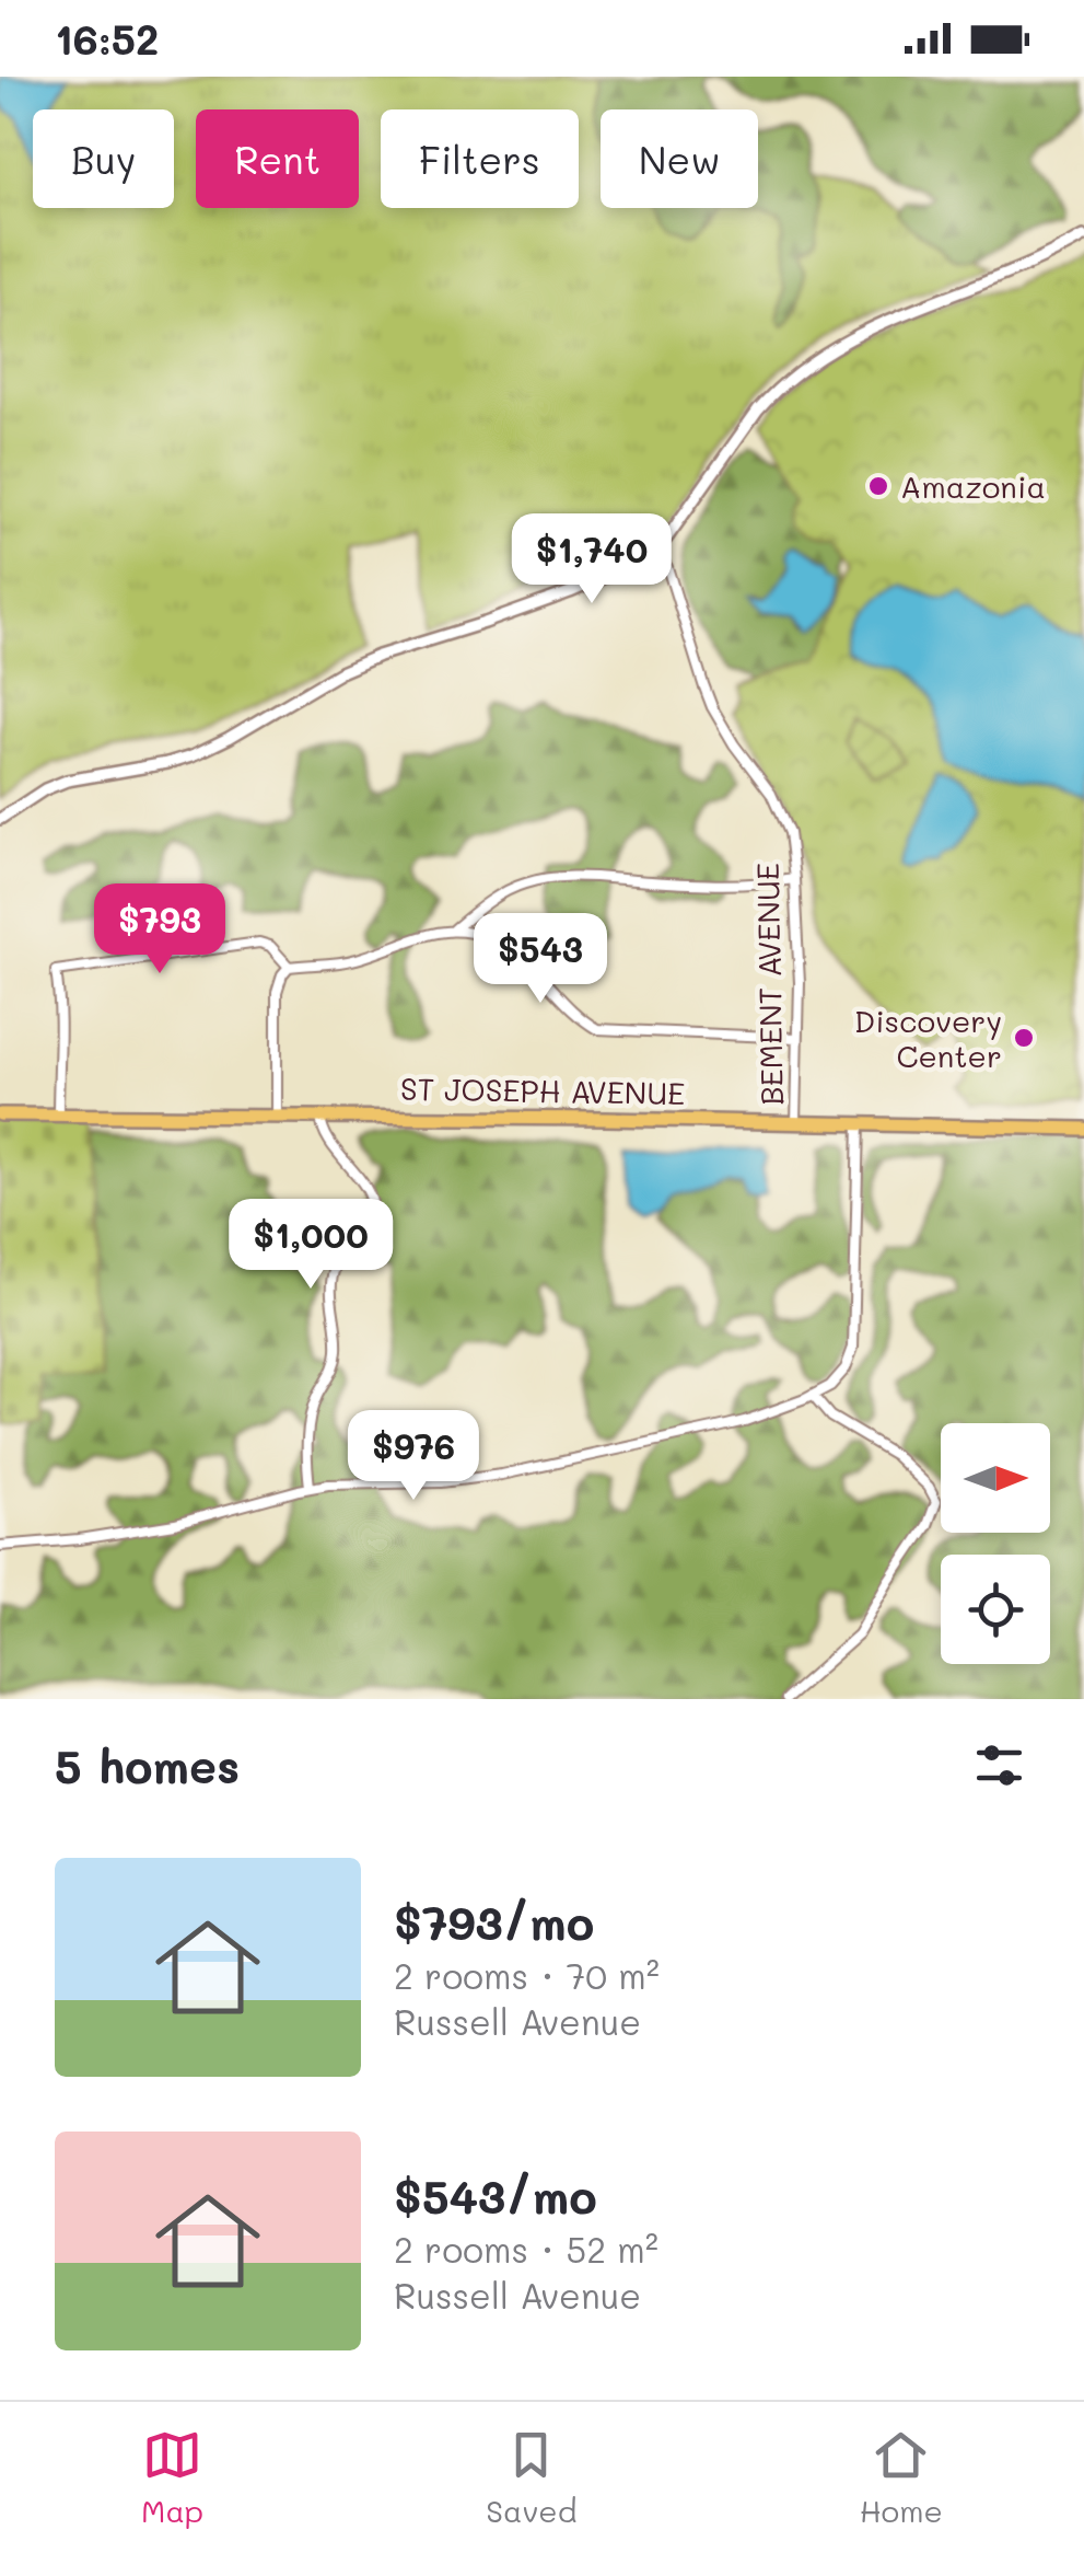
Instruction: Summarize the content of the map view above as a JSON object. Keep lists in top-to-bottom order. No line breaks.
{"streets":{"main road":["ST JOSEPH AVENUE"],"street":["BEMENT AVENUE"]},"crossings":[["BEMENT AVENUE","ST JOSEPH AVENUE"]],"places":["Amazonia","Discovery Center"],"north":"right","page":{"status":"16:52","chip":["Buy","Rent","Filters","New"],"price":["$1,740","$793","$543","$1,000","$976"],"heading":"5 homes","list":[{"name":"$793/mo","note":"2 rooms · 70 m² · Russell Avenue"},{"name":"$543/mo","note":"2 rooms · 52 m² · Russell Avenue"}],"tabs":["Map","Saved","Home"]}}
